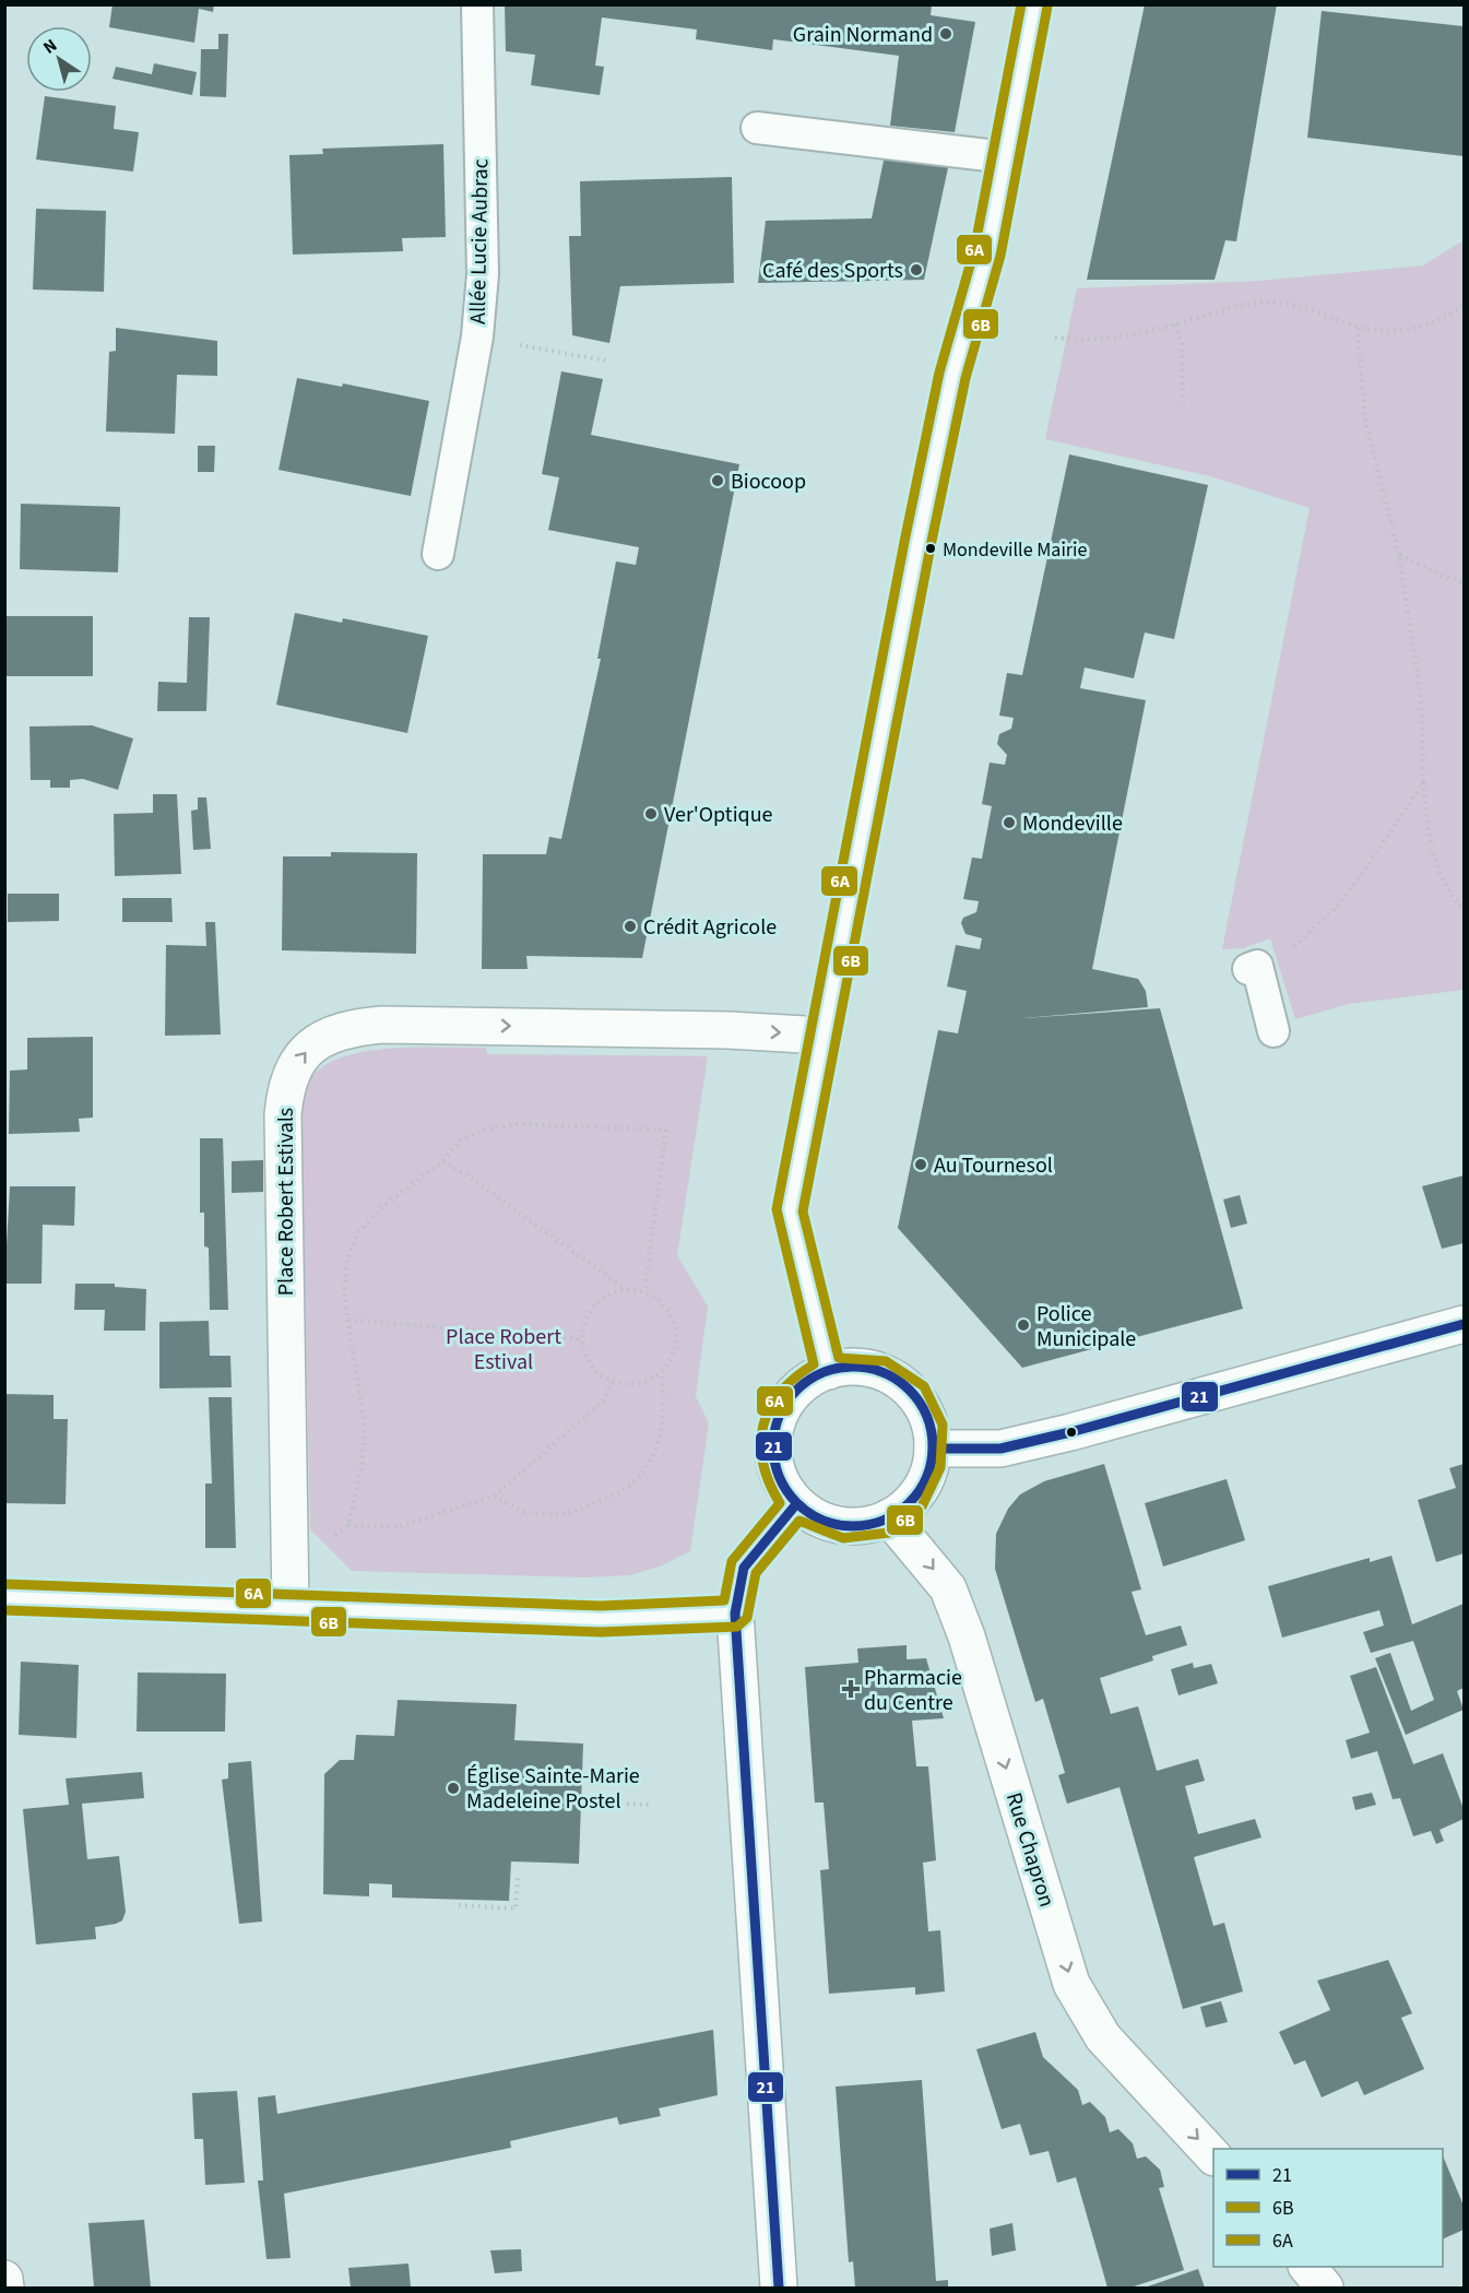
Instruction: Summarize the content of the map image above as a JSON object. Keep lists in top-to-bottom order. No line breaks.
{"streets":{"street":["Place Robert Estivals","Rue Chapron"],"lane":["Allée Lucie Aubrac"]},"parks":["Place Robert Estival"],"places":{"other":["Grain Normand","Café des Sports","Biocoop","Mondeville Mairie","Ver'Optique","Mondeville","Crédit Agricole","Au Tournesol","Police Municipale","Église Sainte-Marie Madeleine Postel"],"health":["Pharmacie du Centre"]},"lines":["transit line 6A","transit line 6B","transit line 21"],"legend":["21","6B","6A"],"north":"top left"}
